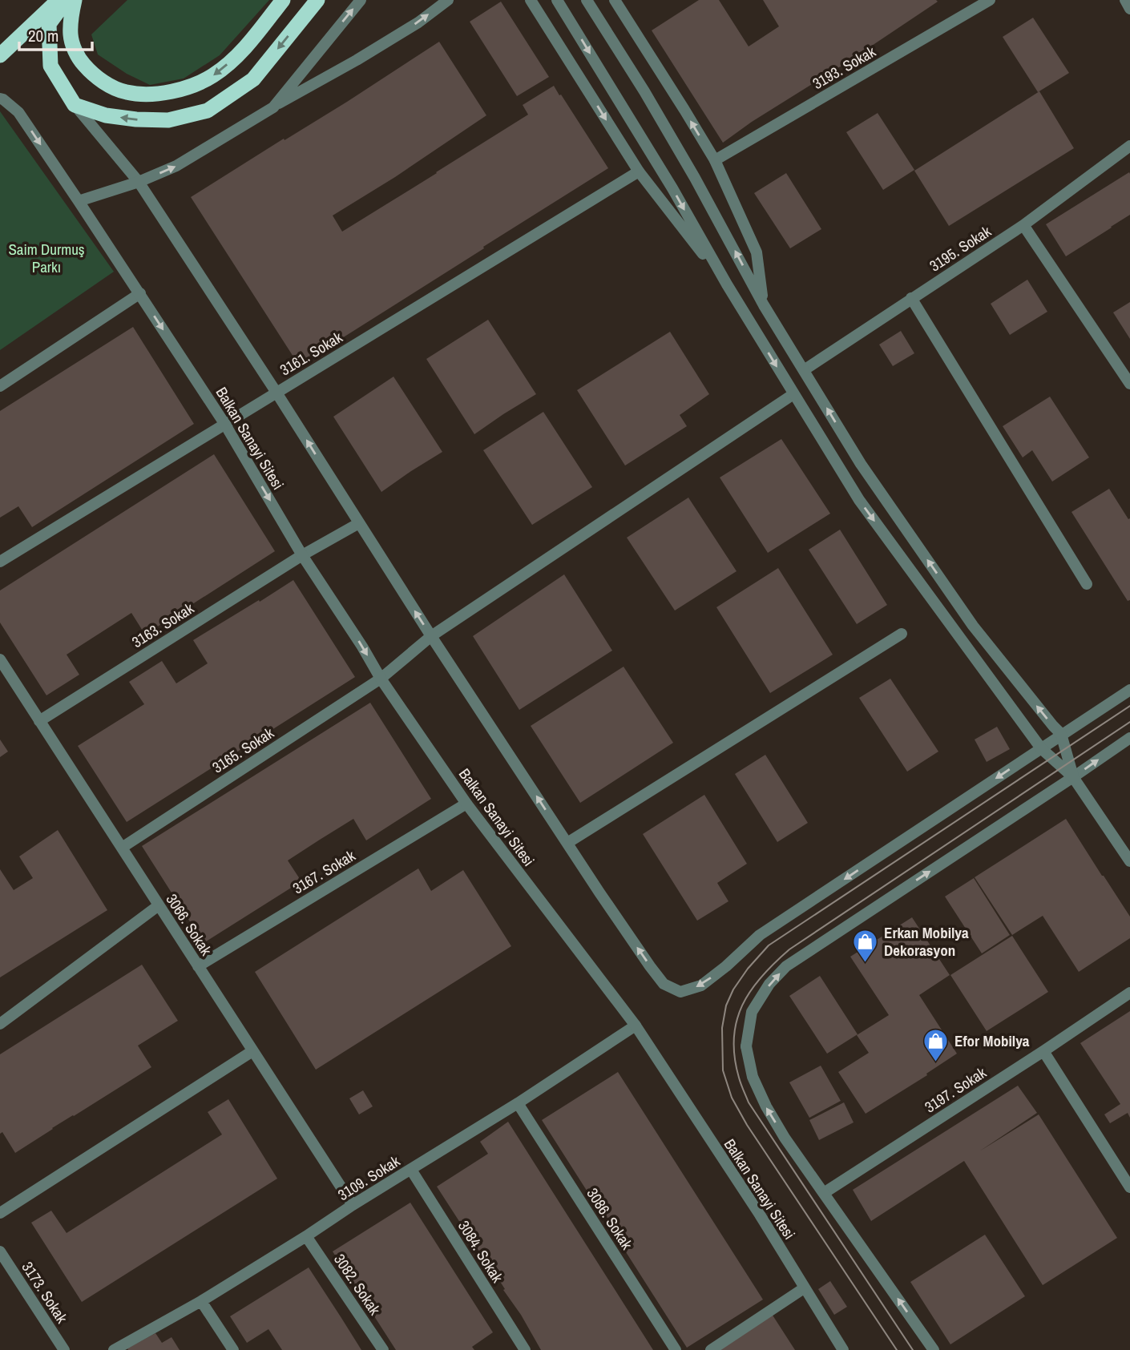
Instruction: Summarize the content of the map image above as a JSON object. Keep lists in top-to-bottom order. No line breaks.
{"streets":{"street":["3193. Sokak","3195. Sokak","3161. Sokak","Balkan Sanayi Sitesi","3163. Sokak","3165. Sokak","3167. Sokak","3066. Sokak","3197. Sokak","3109. Sokak","3086. Sokak","3084. Sokak","3082. Sokak","3173. Sokak"]},"crossings":[["3161. Sokak","Balkan Sanayi Sitesi"],["Balkan Sanayi Sitesi","3163. Sokak"],["Balkan Sanayi Sitesi","3165. Sokak"],["Balkan Sanayi Sitesi","3167. Sokak"],["Balkan Sanayi Sitesi","3109. Sokak"],["3163. Sokak","3066. Sokak"],["3165. Sokak","3066. Sokak"],["3167. Sokak","3066. Sokak"],["3066. Sokak","3109. Sokak"],["3109. Sokak","3086. Sokak"],["3109. Sokak","3084. Sokak"],["3109. Sokak","3082. Sokak"]],"parks":["Saim Durmuş Parkı"],"places":{"shop":["Erkan Mobilya Dekorasyon","Efor Mobilya"]},"scale_bar":"20 m"}
